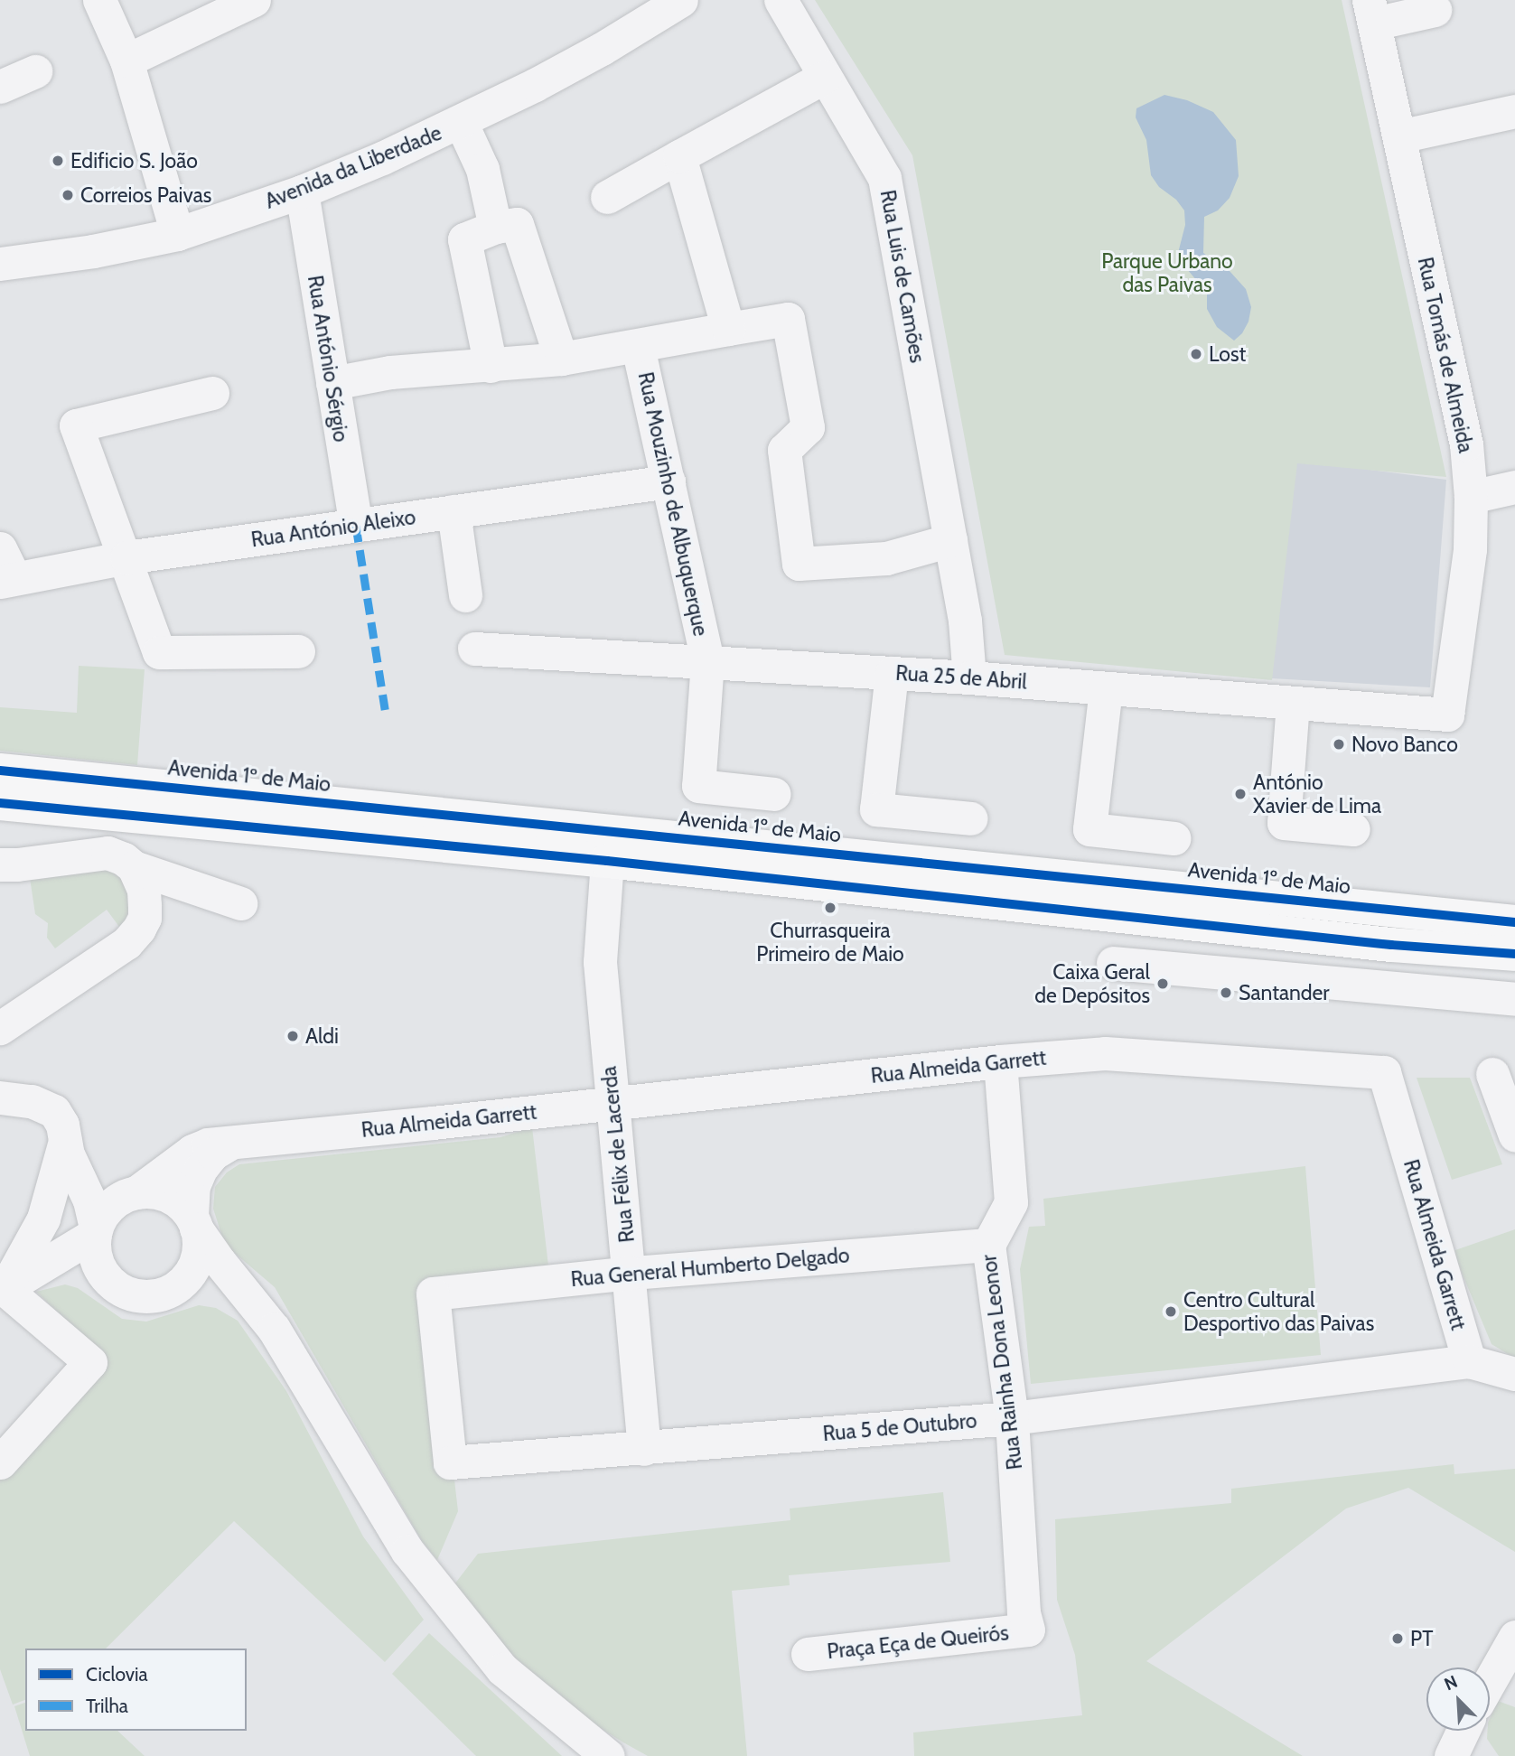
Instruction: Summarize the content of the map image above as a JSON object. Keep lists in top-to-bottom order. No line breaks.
{"streets":{"main road":["Avenida 1º de Maio"],"street":["Avenida da Liberdade","Rua Luis de Camões","Rua Tomás de Almeida","Rua António Sérgio","Rua Mouzinho de Albuquerque","Rua António Aleixo","Rua 25 de Abril","Rua Almeida Garrett","Rua Félix de Lacerda","Rua General Humberto Delgado","Rua Rainha Dona Leonor","Rua 5 de Outubro","Praça Eça de Queirós"]},"crossings":[["Avenida da Liberdade","Rua António Sérgio"],["Rua Luis de Camões","Rua 25 de Abril"],["Rua Tomás de Almeida","Rua 25 de Abril"],["Rua António Sérgio","Rua António Aleixo"],["Rua Mouzinho de Albuquerque","Rua António Aleixo"],["Rua Mouzinho de Albuquerque","Rua 25 de Abril"],["Rua Mouzinho de Albuquerque","Avenida 1º de Maio"],["Rua 25 de Abril","Avenida 1º de Maio"],["Rua Almeida Garrett","Rua Félix de Lacerda"],["Rua Almeida Garrett","Rua Rainha Dona Leonor"],["Rua Almeida Garrett","Rua 5 de Outubro"],["Rua Félix de Lacerda","Rua General Humberto Delgado"],["Rua Félix de Lacerda","Rua 5 de Outubro"],["Rua General Humberto Delgado","Rua Rainha Dona Leonor"],["Rua General Humberto Delgado","Rua 5 de Outubro"],["Rua Rainha Dona Leonor","Rua 5 de Outubro"],["Rua Rainha Dona Leonor","Praça Eça de Queirós"]],"parks":["Parque Urbano das Paivas"],"places":["Edificio S. João","Correios Paivas","Lost","Novo Banco","António Xavier de Lima","Churrasqueira Primeiro de Maio","Caixa Geral de Depósitos","Santander","Aldi","Centro Cultural Desportivo das Paivas","PT"],"legend":["Ciclovia","Trilha"],"north":"top left"}
